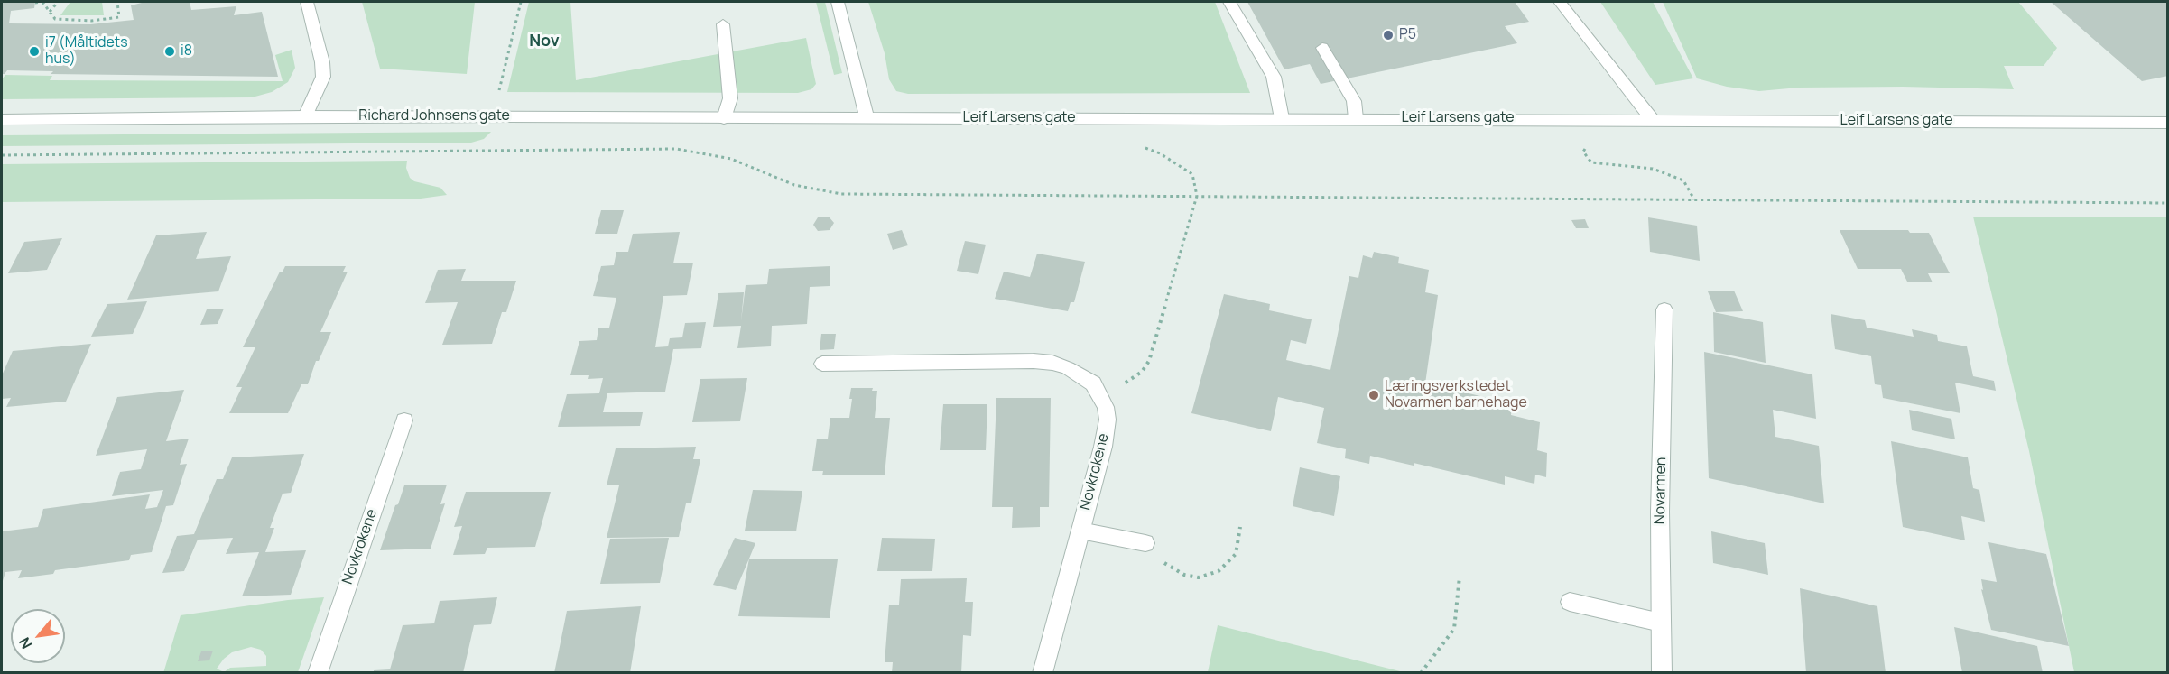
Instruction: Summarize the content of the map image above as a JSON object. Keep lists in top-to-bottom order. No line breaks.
{"streets":{"street":["Richard Johnsens gate","Leif Larsens gate","Novkrokene","Novarmen"]},"crossings":[["Richard Johnsens gate","Leif Larsens gate"]],"districts":["Nov"],"places":["P5","i7 (Måltidets hus)","i8","Læringsverkstedet Novarmen barnehage"],"north":"bottom left"}
